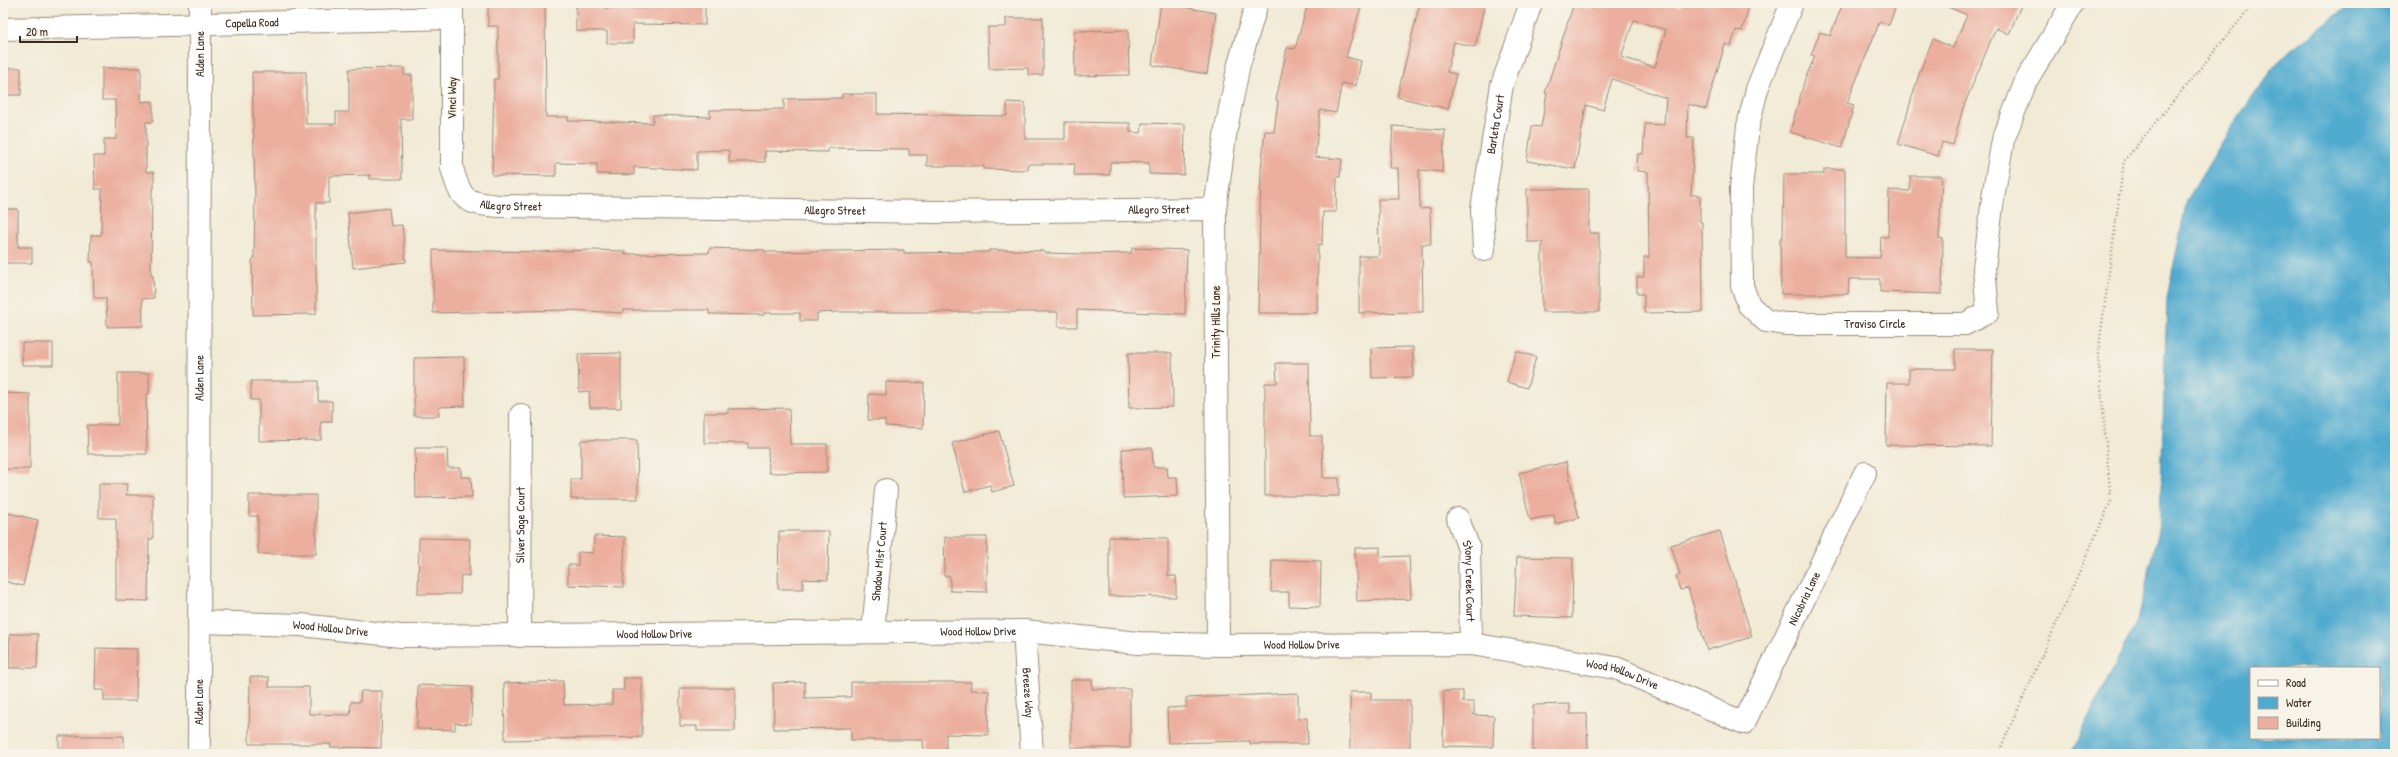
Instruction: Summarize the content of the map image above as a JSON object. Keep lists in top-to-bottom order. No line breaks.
{"streets":{"street":["Capella Road","Alden Lane","Vinci Way","Barleta Court","Allegro Street","Trinity Hills Lane","Traviso Circle","Silver Sage Court","Shadow Mist Court","Stony Creek Court","Nicobria Lane","Wood Hollow Drive","Breeze Way"]},"crossings":[["Capella Road","Alden Lane"],["Capella Road","Vinci Way"],["Alden Lane","Wood Hollow Drive"],["Vinci Way","Allegro Street"],["Allegro Street","Trinity Hills Lane"],["Trinity Hills Lane","Wood Hollow Drive"],["Silver Sage Court","Wood Hollow Drive"],["Shadow Mist Court","Wood Hollow Drive"],["Stony Creek Court","Wood Hollow Drive"],["Nicobria Lane","Wood Hollow Drive"],["Wood Hollow Drive","Breeze Way"]],"legend":["Road","Water","Building"],"scale_bar":"20 m"}
